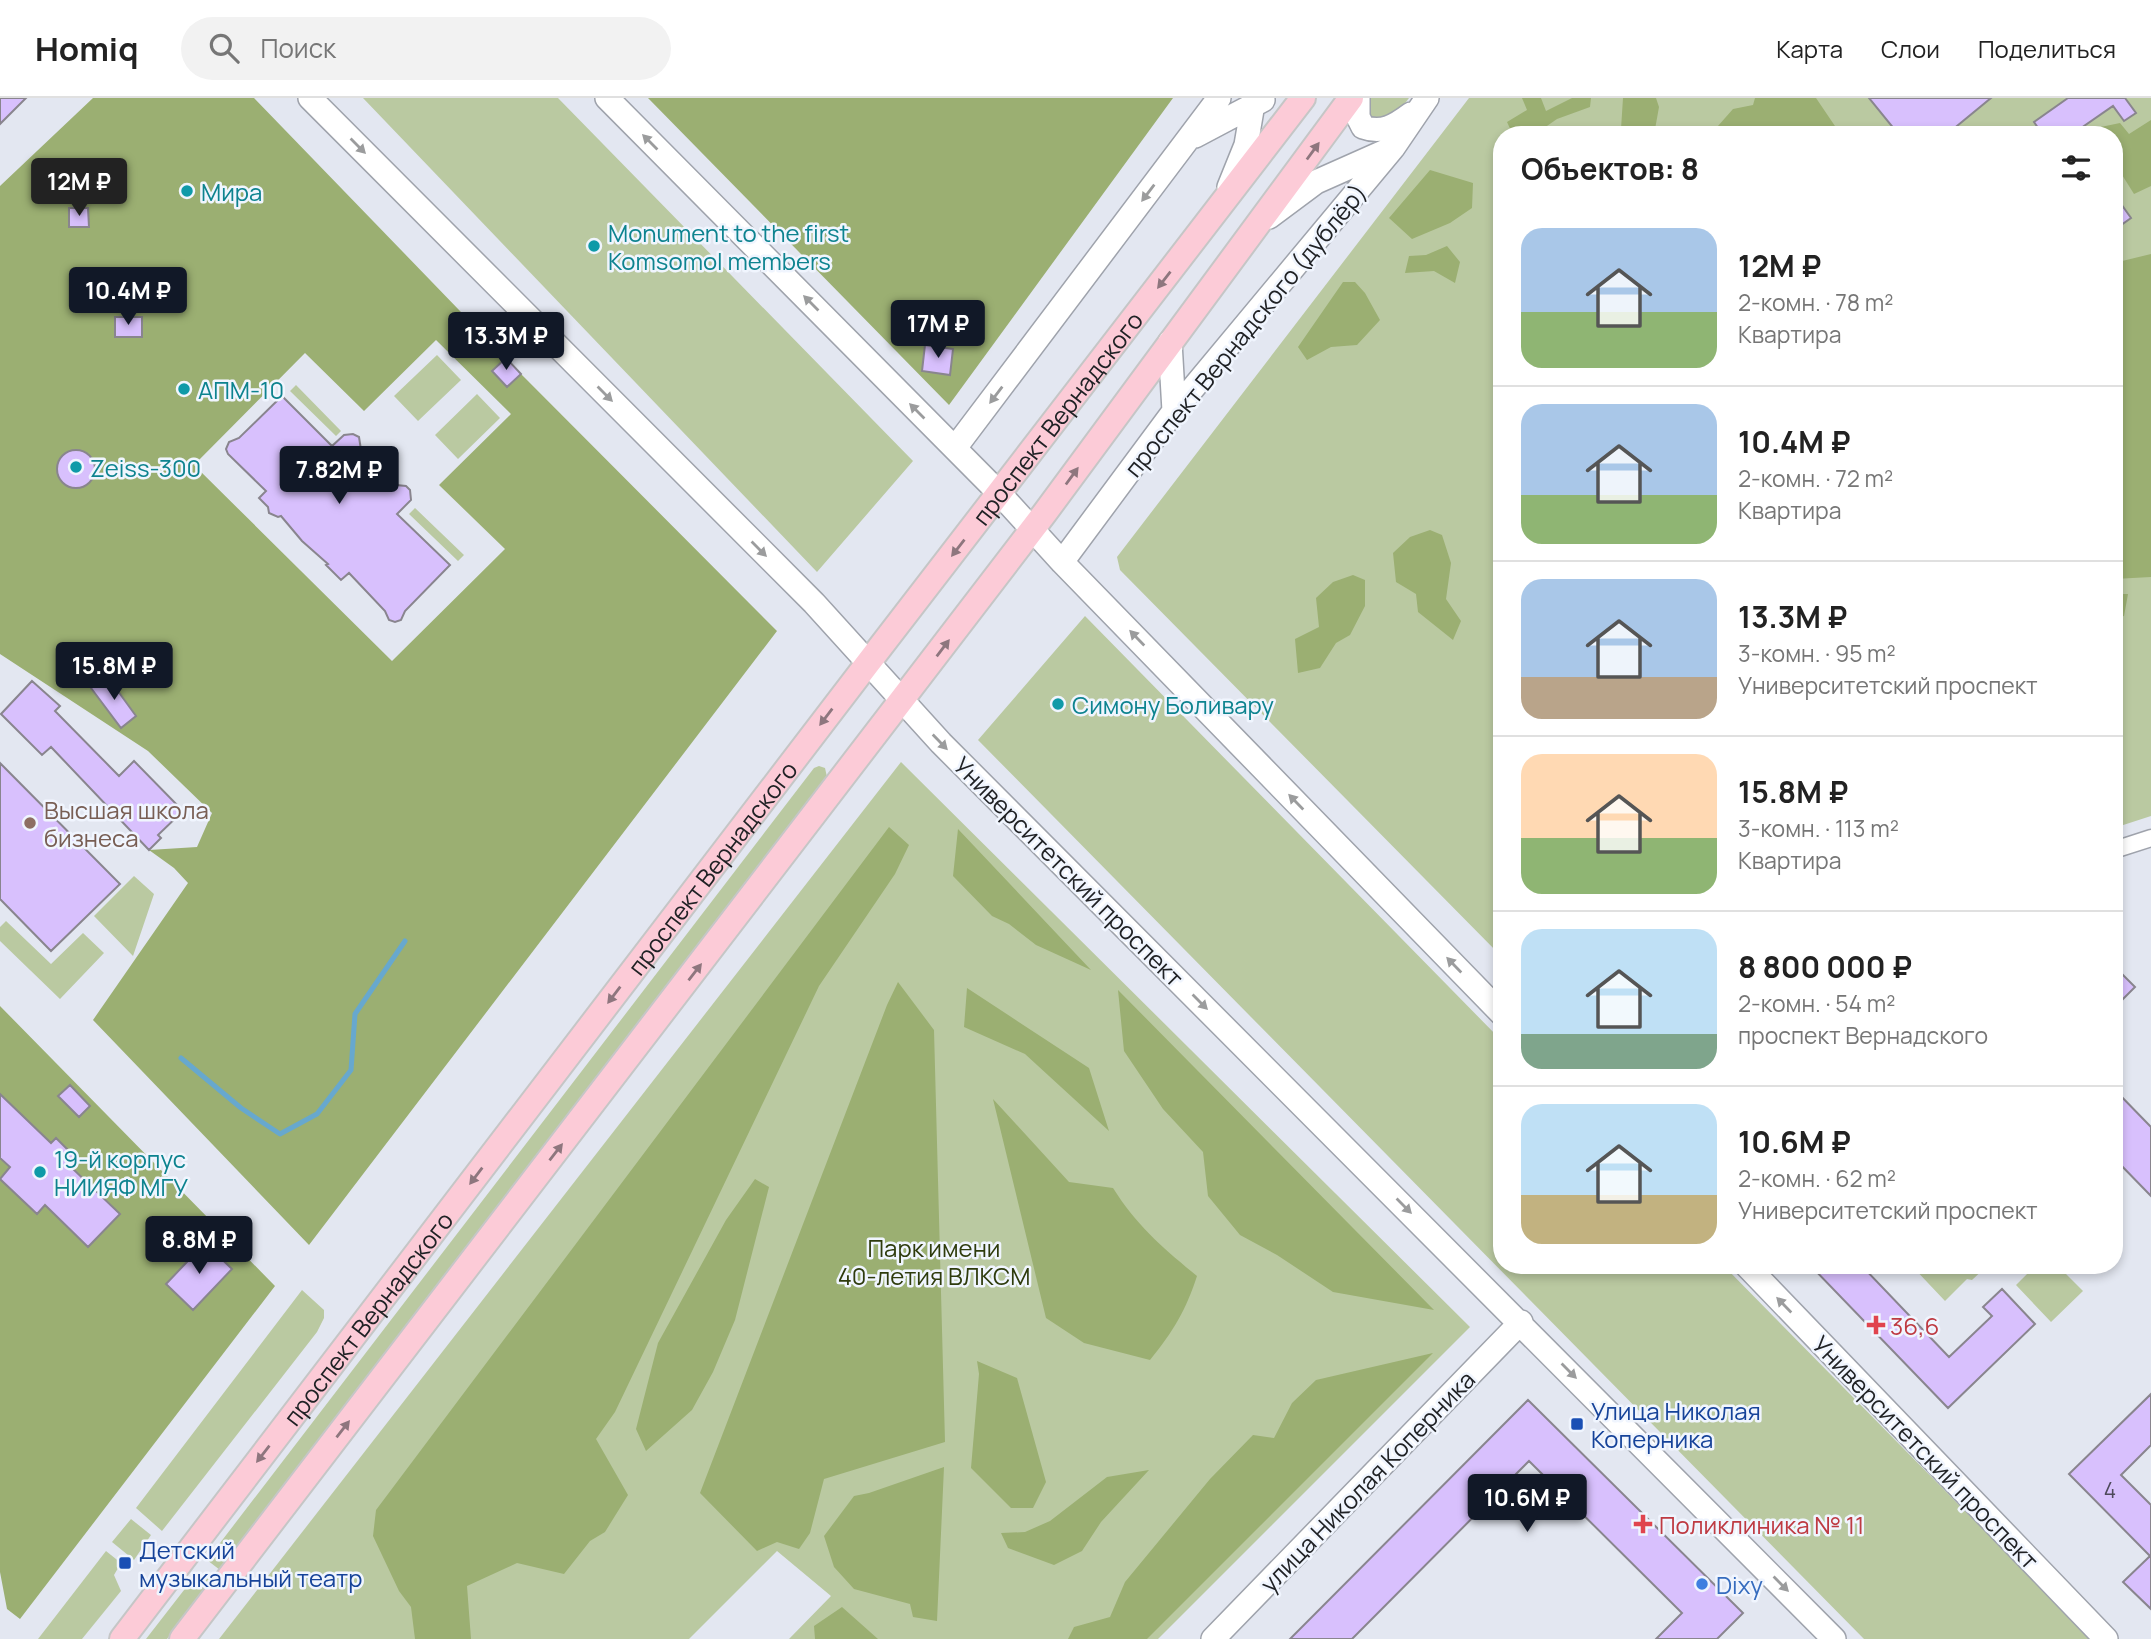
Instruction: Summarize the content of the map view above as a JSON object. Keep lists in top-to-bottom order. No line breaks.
{"streets":{"main road":["проспект Вернадского (дублёр)","проспект Вернадского","Университетский проспект","улица Николая Коперника"]},"crossings":[["проспект Вернадского","Университетский проспект"],["Университетский проспект","улица Николая Коперника"]],"parks":["Парк имени 40-летия ВЛКСМ"],"places":{"other":["Мира","Monument to the first Komsomol members","АПМ-10","Zeiss-300","Симону Боливару","Высшая школа бизнеса","19-й корпус НИИЯФ МГУ","Dixy"],"health":["36,6","Поликлиника № 11"],"transit":["Улица Николая Коперника","Детский музыкальный театр"]},"house_numbers":["4"],"page":{"header":"Homiq","search":"Поиск","nav":["Карта","Слои","Поделиться"],"heading":"Объектов: 8","price":["12M ₽","10.4M ₽","17M ₽","13.3M ₽","7.82M ₽","15.8M ₽","8.8M ₽","10.6M ₽"],"list":[{"name":"12M ₽","note":"2-комн. · 78 m² · Квартира"},{"name":"10.4M ₽","note":"2-комн. · 72 m² · Квартира"},{"name":"13.3M ₽","note":"3-комн. · 95 m² · Университетский проспект"},{"name":"15.8M ₽","note":"3-комн. · 113 m² · Квартира"},{"name":"8 800 000 ₽","note":"2-комн. · 54 m² · проспект Вернадского"},{"name":"10.6M ₽","note":"2-комн. · 62 m² · Университетский проспект"}]}}
